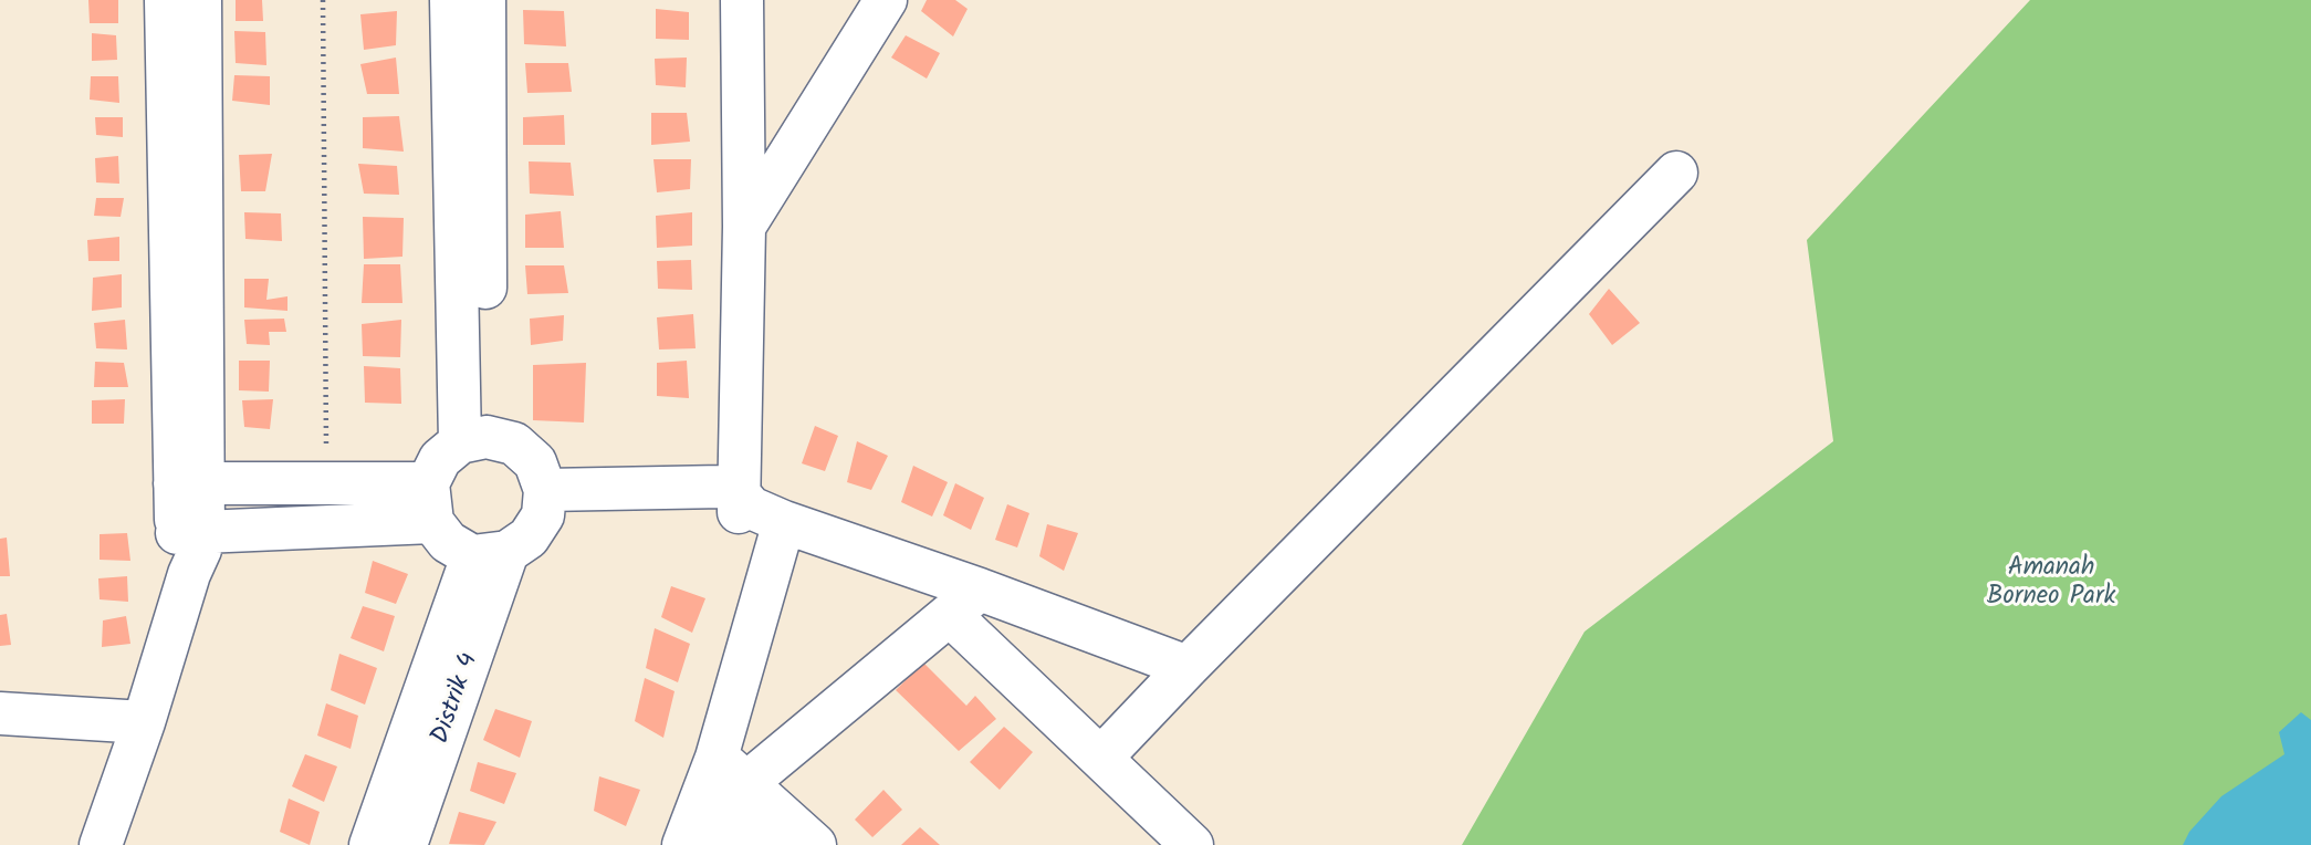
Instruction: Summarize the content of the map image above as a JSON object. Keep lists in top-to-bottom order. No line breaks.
{"streets":{"street":["Distrik 4"]},"parks":["Amanah Borneo Park"]}
